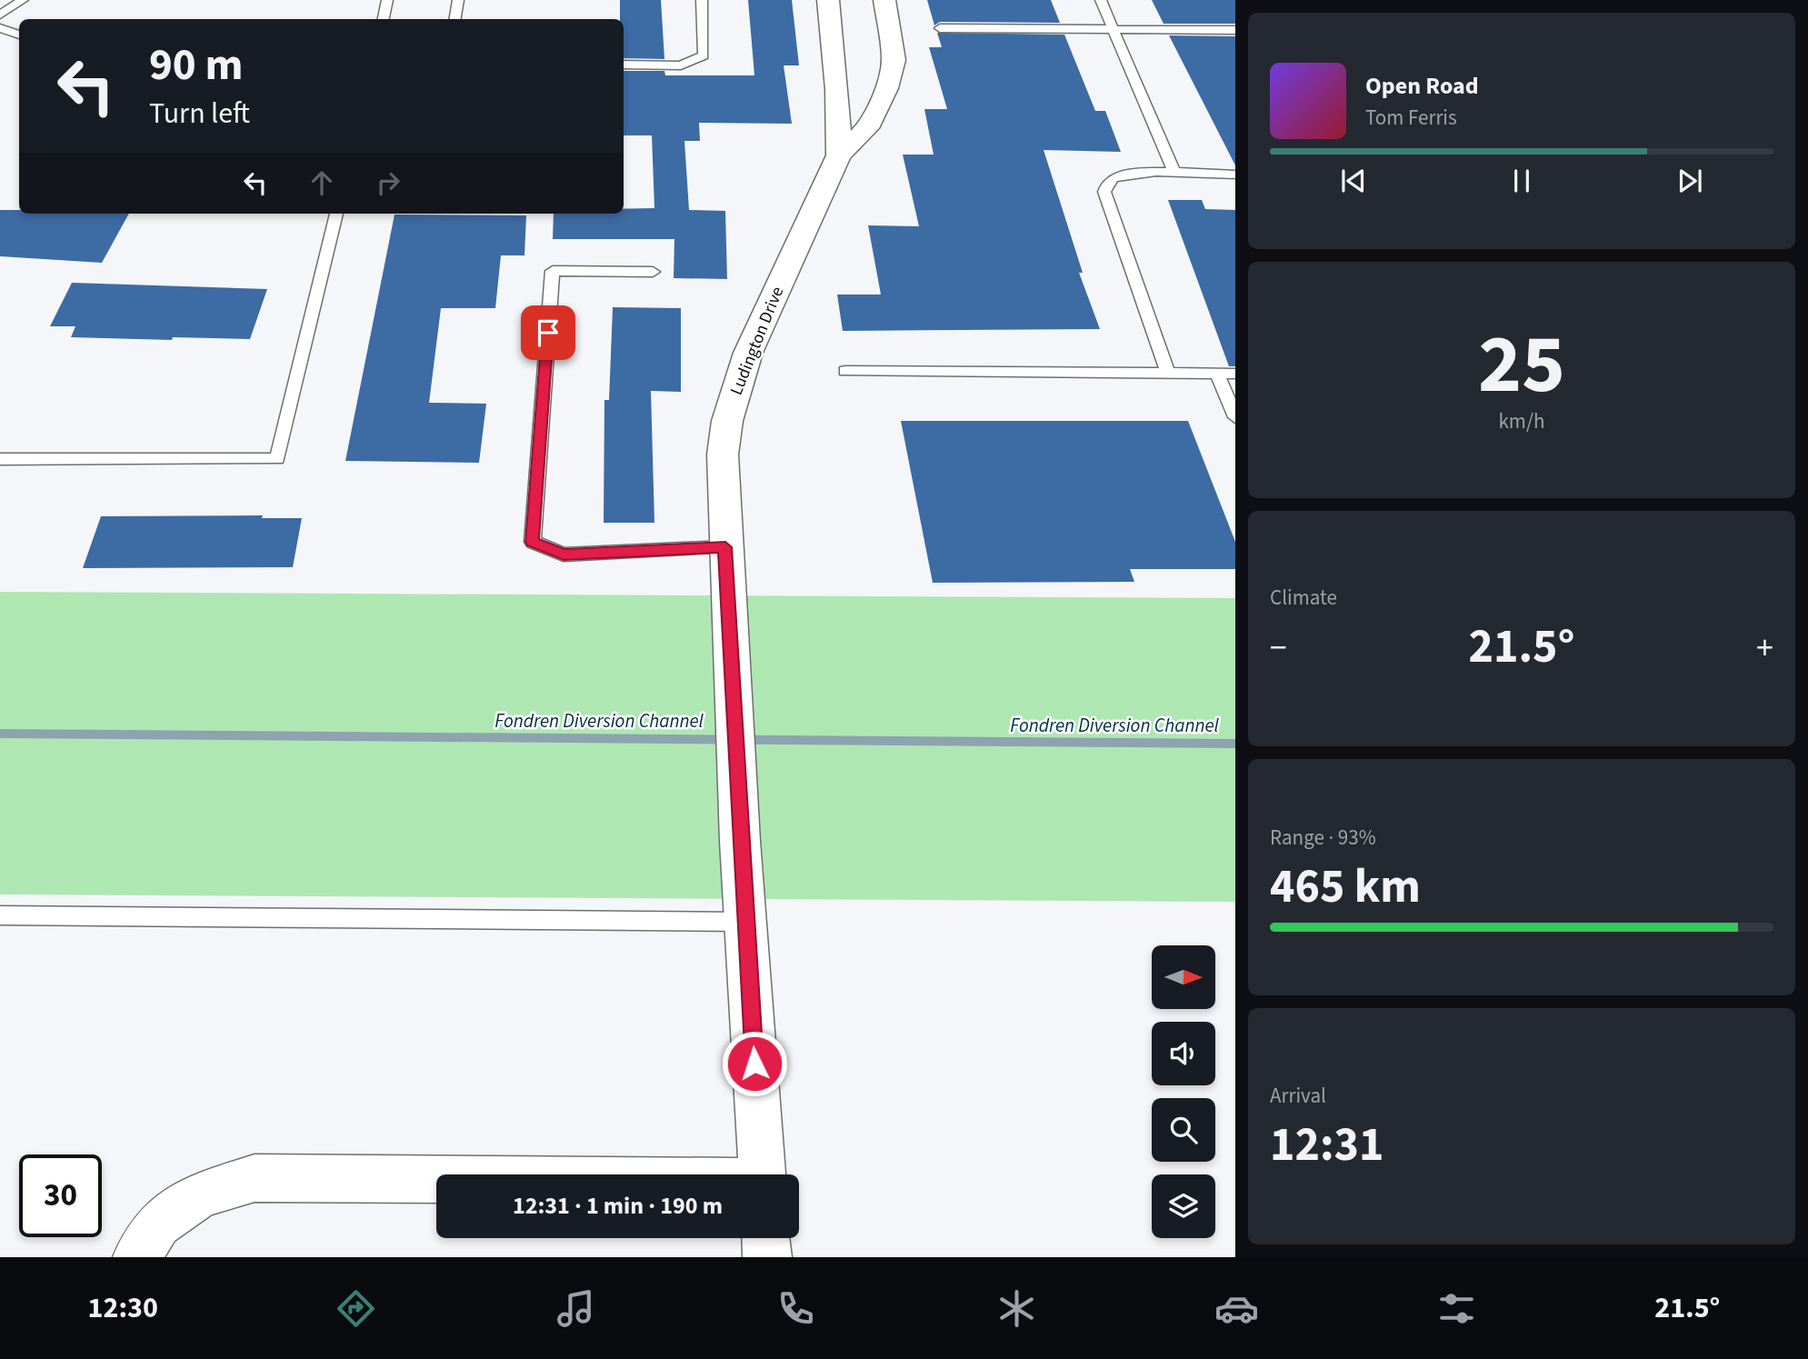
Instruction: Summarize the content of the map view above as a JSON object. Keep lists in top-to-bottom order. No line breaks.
{"streets":{"street":["Ludington Drive"]},"water":["Fondren Diversion Channel"],"north":"right","page":{"turn":["90 m","Turn left"],"song":["Open Road","Tom Ferris"],"tile":[["25","km/h"],"Climate",["Range · 93%","465 km"],["Arrival","12:31"]],"heat":["−","21.5°","+"],"limit":"30","trip":"12:31 · 1 min · 190 m","tabs":["12:30","21.5°"]}}
